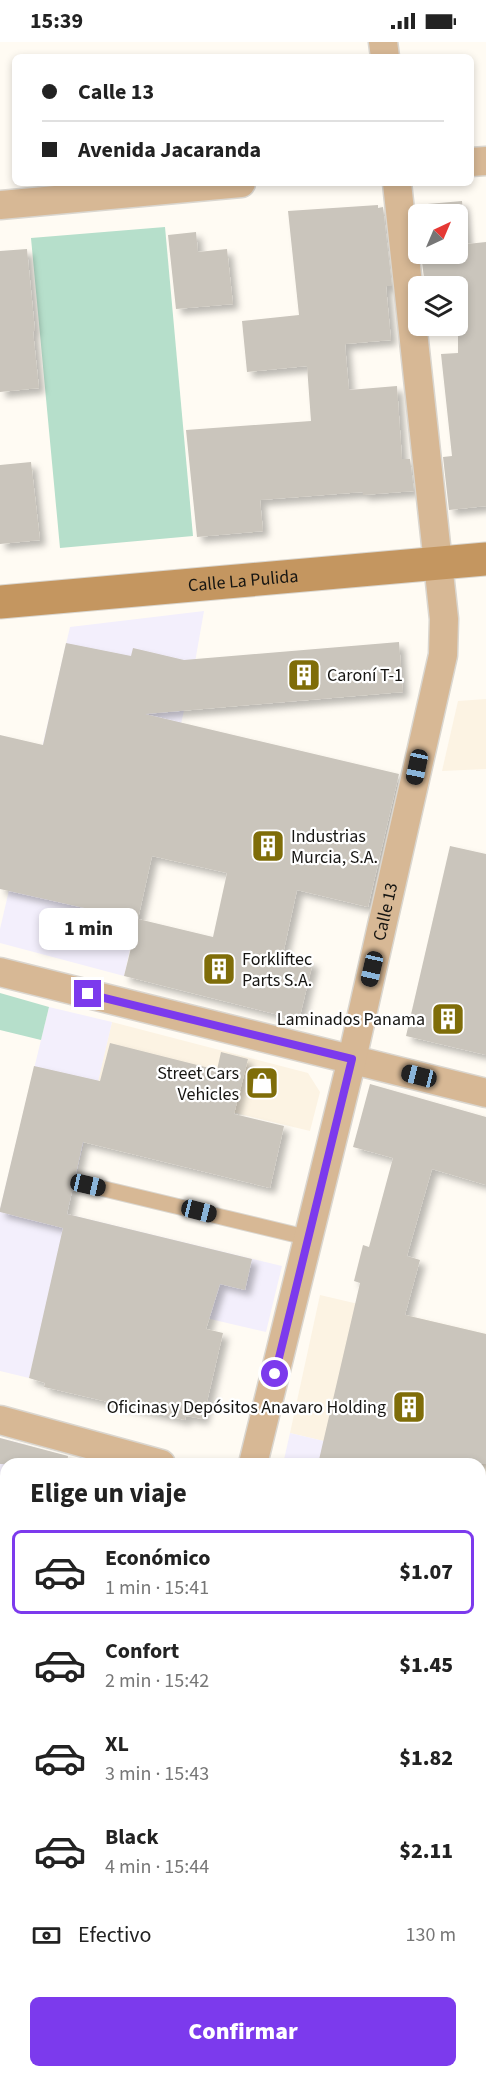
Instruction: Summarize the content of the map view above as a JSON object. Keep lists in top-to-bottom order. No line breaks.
{"streets":{"main road":["Calle La Pulida"],"street":["Calle 13"]},"crossings":[["Calle La Pulida","Calle 13"]],"places":{"building":["Caroní T-1","Industrias Murcia, S.A.","Forkliftec Parts S.A.","Laminados Panama","Oficinas y Depósitos Anavaro Holding"],"shop":["Street Cars Vehicles"]},"north":"top right","page":{"status":"15:39","banner":["Calle 13","Avenida Jacaranda"],"bubble":"1 min","heading":"Elige un viaje","list":[{"name":"Económico","note":"1 min · 15:41","value":"$1.07"},{"name":"Confort","note":"2 min · 15:42","value":"$1.45"},{"name":"XL","note":"3 min · 15:43","value":"$1.82"},{"name":"Black","note":"4 min · 15:44","value":"$2.11"}],"pay":["Efectivo","130 m"],"buttons":"Confirmar"}}
